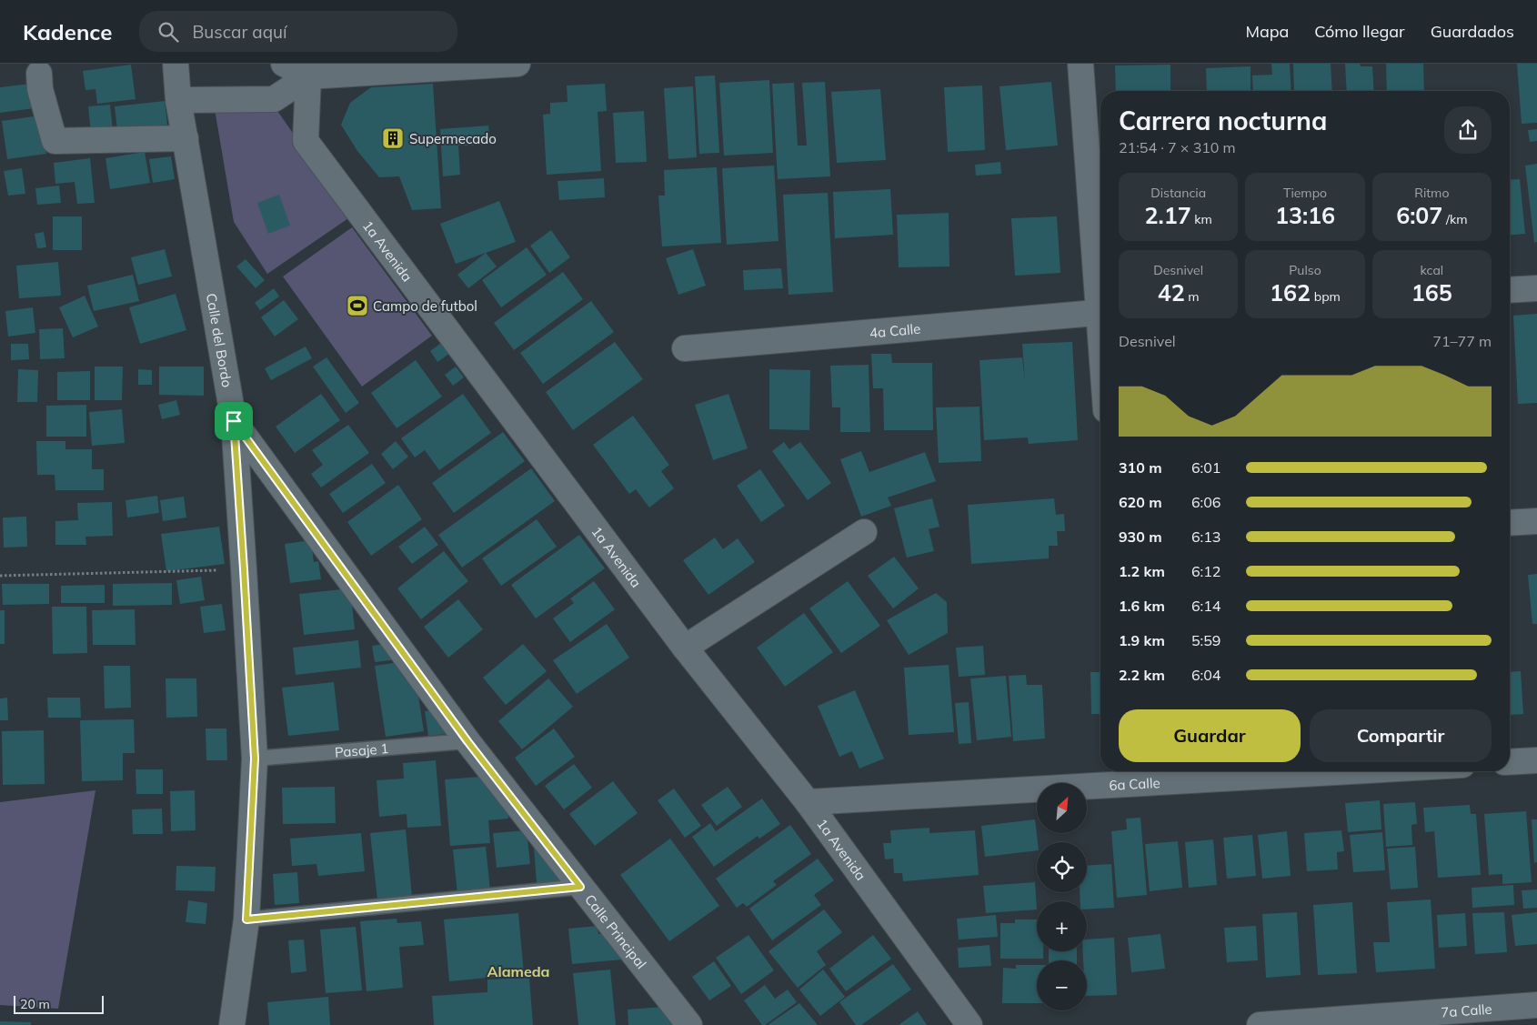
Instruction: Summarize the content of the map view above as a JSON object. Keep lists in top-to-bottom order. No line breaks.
{"streets":{"street":["1a Avenida","4a Calle","Calle del Bordo","6a Calle","Calle Principal","7a Calle"],"lane":["Pasaje 1"]},"crossings":[["1a Avenida","6a Calle"],["Calle del Bordo","Pasaje 1"],["Calle del Bordo","Calle Principal"],["Pasaje 1","Calle Principal"]],"districts":["Alameda"],"places":{"building":["Supermecado"],"sports":["Campo de futbol"]},"scale_bar":"20 m","north":"top right","page":{"header":"Kadence","search":"Buscar aquí","nav":["Mapa","Cómo llegar","Guardados"],"heading":["Carrera nocturna","21:54 · 7 × 310 m"],"stats":[["Distancia","2.17 km"],["Tiempo","13:16"],["Ritmo","6:07 /km"],["Desnivel","42 m"],["Pulso","162 bpm"],["kcal","165"]],"chart":["Desnivel","71–77 m"],"list":[{"name":"310 m","note":"6:01"},{"name":"620 m","note":"6:06"},{"name":"930 m","note":"6:13"},{"name":"1.2 km","note":"6:12"},{"name":"1.6 km","note":"6:14"},{"name":"1.9 km","note":"5:59"},{"name":"2.2 km","note":"6:04"}],"buttons":["Guardar","Compartir"],"map_buttons":["+","−"],"scale":"20 m"}}
